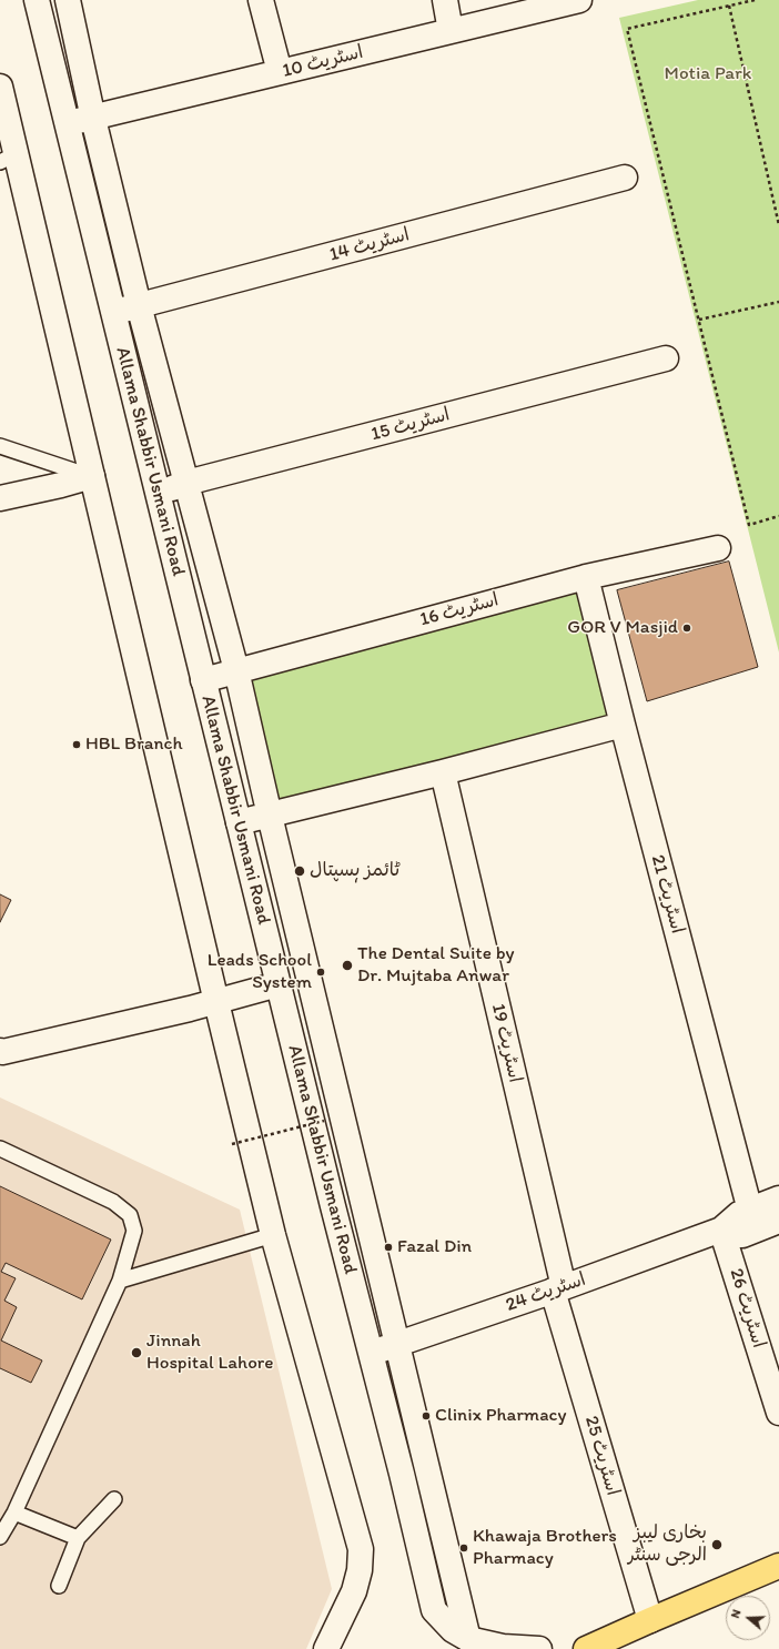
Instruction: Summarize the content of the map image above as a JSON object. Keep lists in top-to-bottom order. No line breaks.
{"streets":{"street":["اسٹریٹ 10","اسٹریٹ 14","اسٹریٹ 15","Allama Shabbir Usmani Road","اسٹریٹ 16","اسٹریٹ 21","اسٹریٹ 19","اسٹریٹ 24","اسٹریٹ 26","اسٹریٹ 25"]},"crossings":[["اسٹریٹ 10","Allama Shabbir Usmani Road"],["اسٹریٹ 14","Allama Shabbir Usmani Road"],["اسٹریٹ 15","Allama Shabbir Usmani Road"],["Allama Shabbir Usmani Road","اسٹریٹ 16"],["Allama Shabbir Usmani Road","اسٹریٹ 24"],["اسٹریٹ 16","اسٹریٹ 21"],["اسٹریٹ 21","اسٹریٹ 24"],["اسٹریٹ 19","اسٹریٹ 24"],["اسٹریٹ 19","اسٹریٹ 25"],["اسٹریٹ 24","اسٹریٹ 26"],["اسٹریٹ 24","اسٹریٹ 25"]],"parks":["Motia Park"],"places":["GOR V Masjid","HBL Branch","ٹائمز ہسپتال","The Dental Suite by Dr. Mujtaba Anwar","Leads School System","Fazal Din","Jinnah Hospital Lahore","Clinix Pharmacy","بخاری لیبز الرجی سنٹر","Khawaja Brothers Pharmacy"],"north":"left"}
